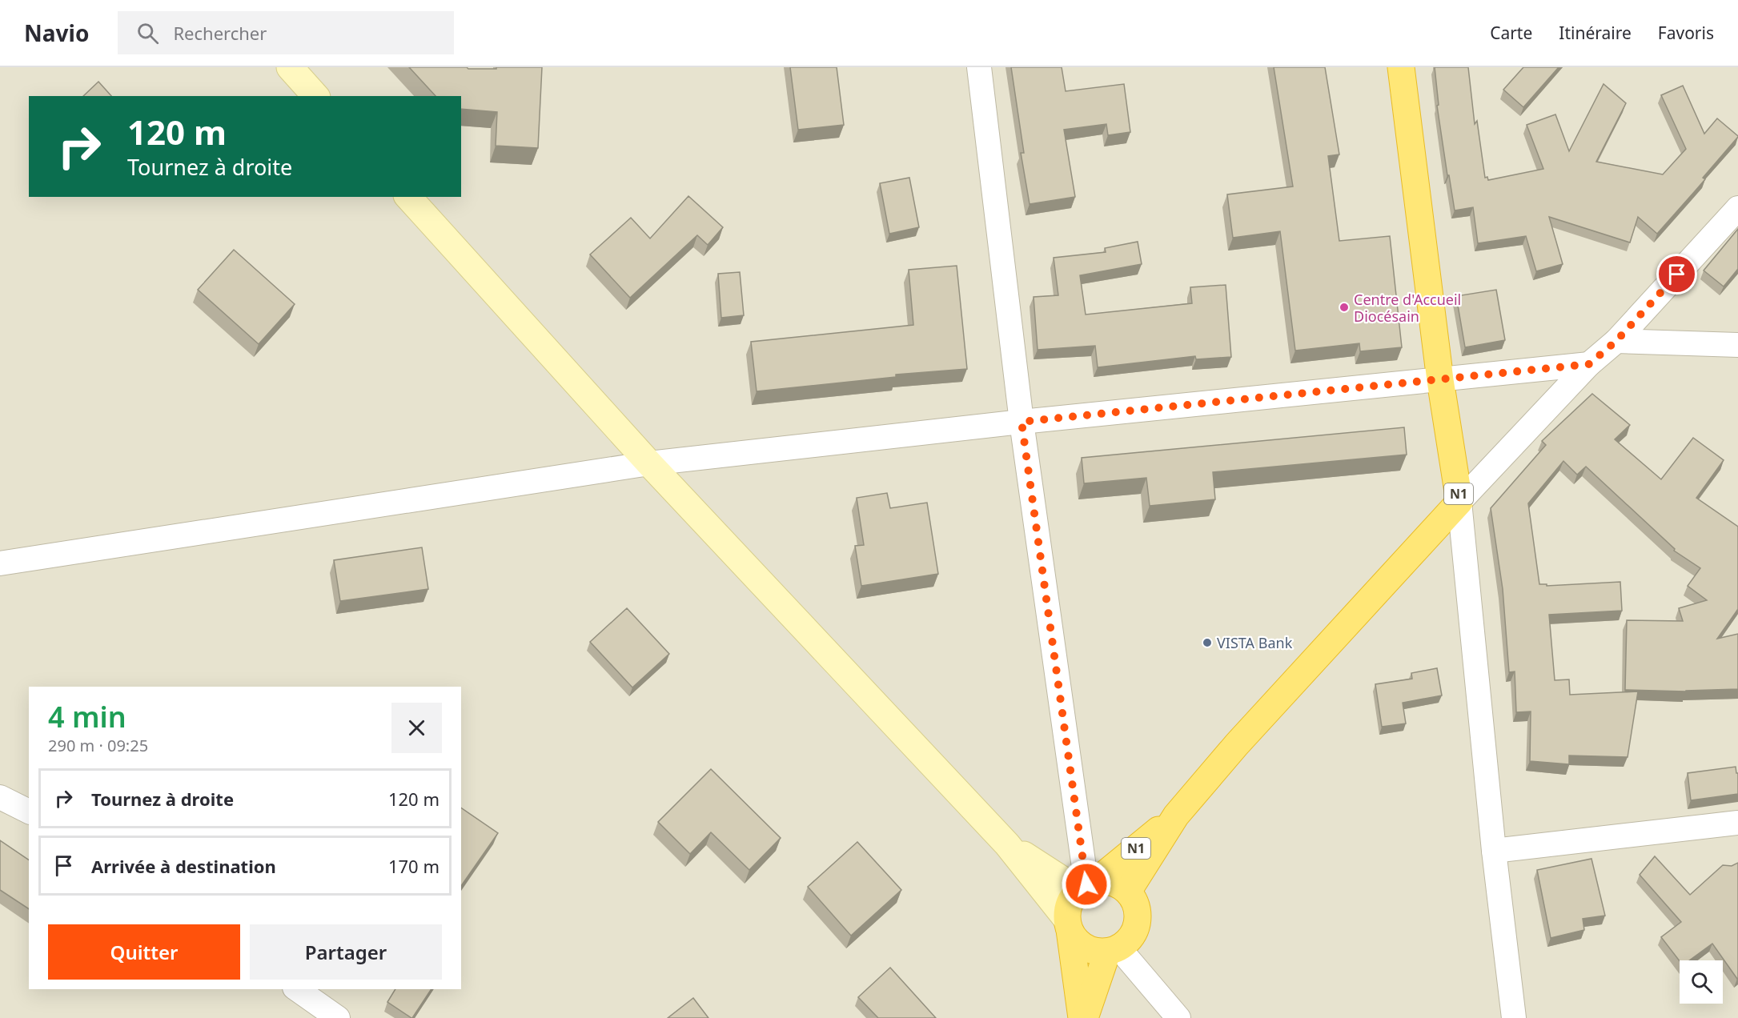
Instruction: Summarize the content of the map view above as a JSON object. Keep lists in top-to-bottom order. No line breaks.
{"streets":{"highway":["N1"]},"places":["Centre d'Accueil Diocésain","VISTA Bank"],"page":{"header":"Navio","search":"Rechercher","nav":["Carte","Itinéraire","Favoris"],"turn":["120 m","Tournez à droite"],"heading":["4 min","290 m · 09:25"],"list":[{"name":"Tournez à droite","value":"120 m"},{"name":"Arrivée à destination","value":"170 m"}],"buttons":["Quitter","Partager"]}}
